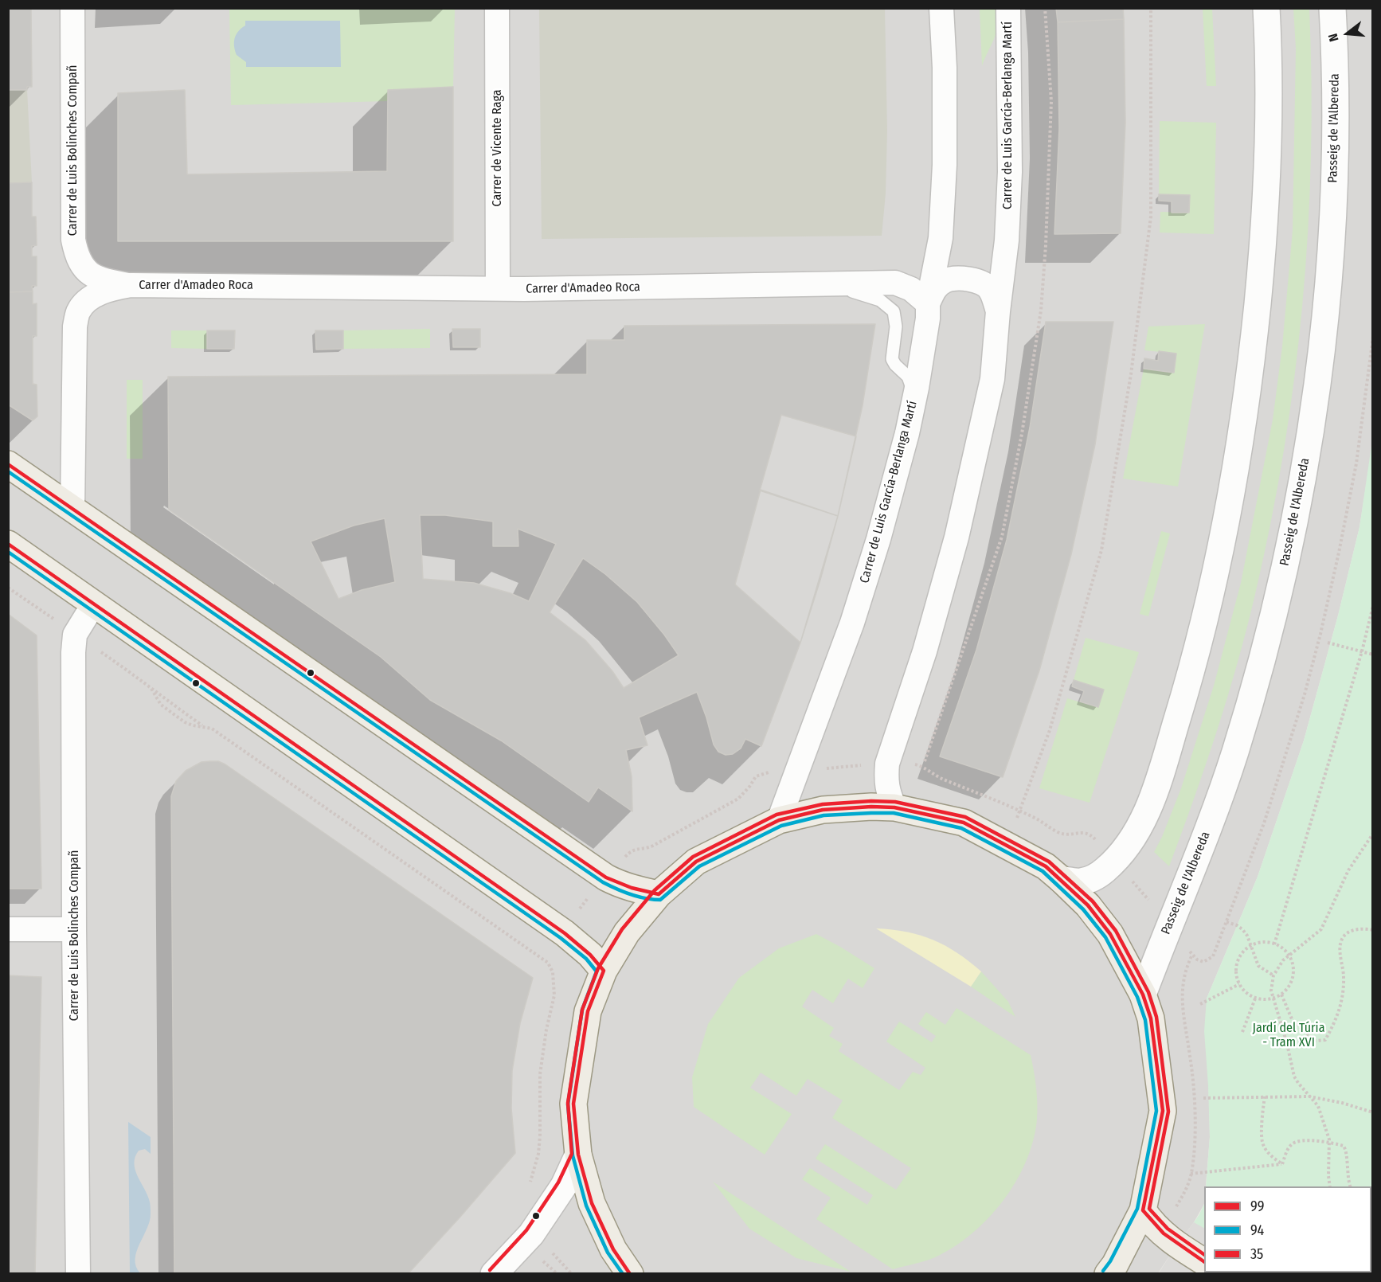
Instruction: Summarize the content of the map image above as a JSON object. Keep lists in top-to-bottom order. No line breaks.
{"streets":{"street":["Carrer de Luis García-Berlanga Martí","Passeig de l'Albereda","Carrer de Vicente Raga","Carrer de Luis Bolinches Compañ","Carrer d'Amadeo Roca"]},"crossings":[["Carrer de Luis García-Berlanga Martí","Carrer d'Amadeo Roca"],["Carrer de Vicente Raga","Carrer d'Amadeo Roca"],["Carrer de Luis Bolinches Compañ","Carrer d'Amadeo Roca"]],"parks":["Jardí del Túria - Tram XVI"],"lines":["transit line 99","transit line 94","transit line 35"],"legend":["99","94","35"],"north":"left"}
